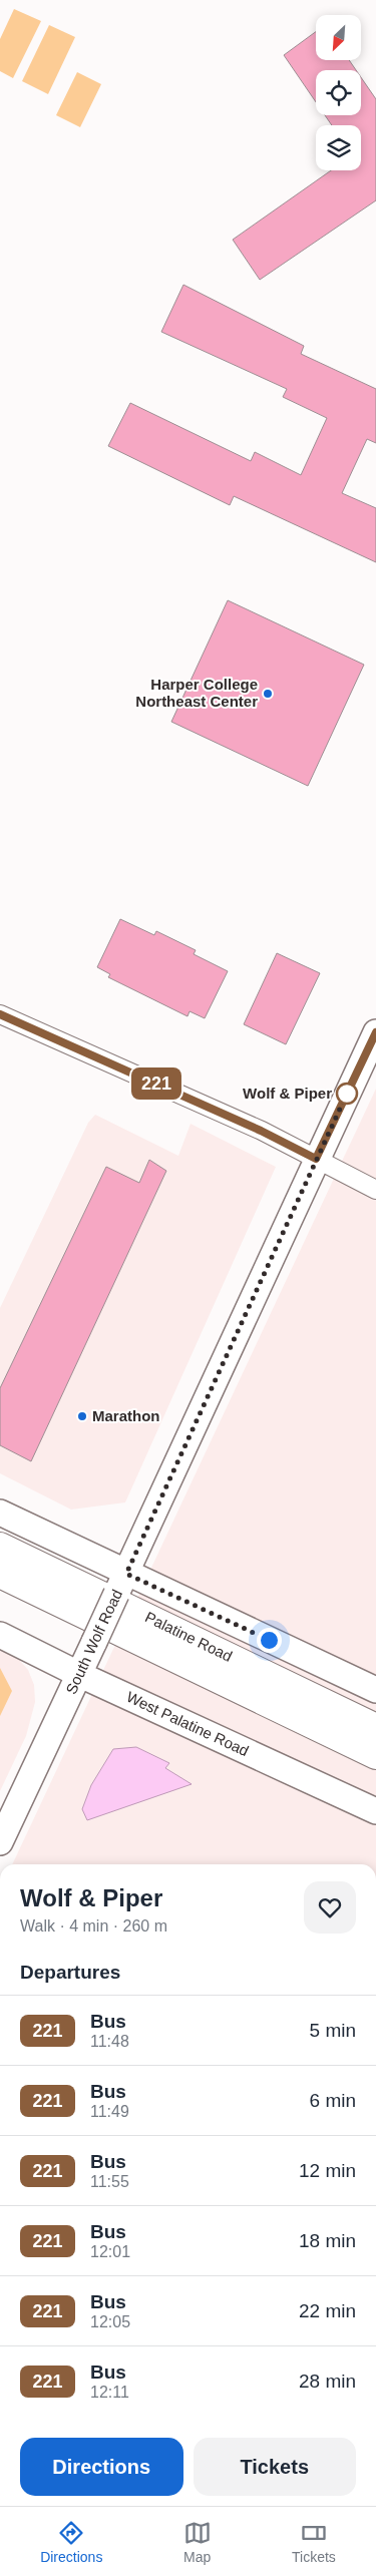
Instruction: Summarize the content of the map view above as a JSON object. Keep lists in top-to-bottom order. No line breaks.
{"streets":{"highway":["Palatine Road"],"main road":["South Wolf Road","West Palatine Road"]},"crossings":[["South Wolf Road","West Palatine Road"]],"places":["Harper College Northeast Center","Wolf & Piper","Marathon"],"lines":["bus line 221"],"north":"bottom left","page":{"on_map":"221","heading":[["Wolf & Piper","Walk · 4 min · 260 m"],"Departures"],"list":[{"mark":"221","name":"Bus","note":"11:48","value":"5 min"},{"mark":"221","name":"Bus","note":"11:49","value":"6 min"},{"mark":"221","name":"Bus","note":"11:55","value":"12 min"},{"mark":"221","name":"Bus","note":"12:01","value":"18 min"},{"mark":"221","name":"Bus","note":"12:05","value":"22 min"},{"mark":"221","name":"Bus","note":"12:11","value":"28 min"}],"buttons":["Directions","Tickets"],"tabs":["Directions","Map","Tickets"]}}
